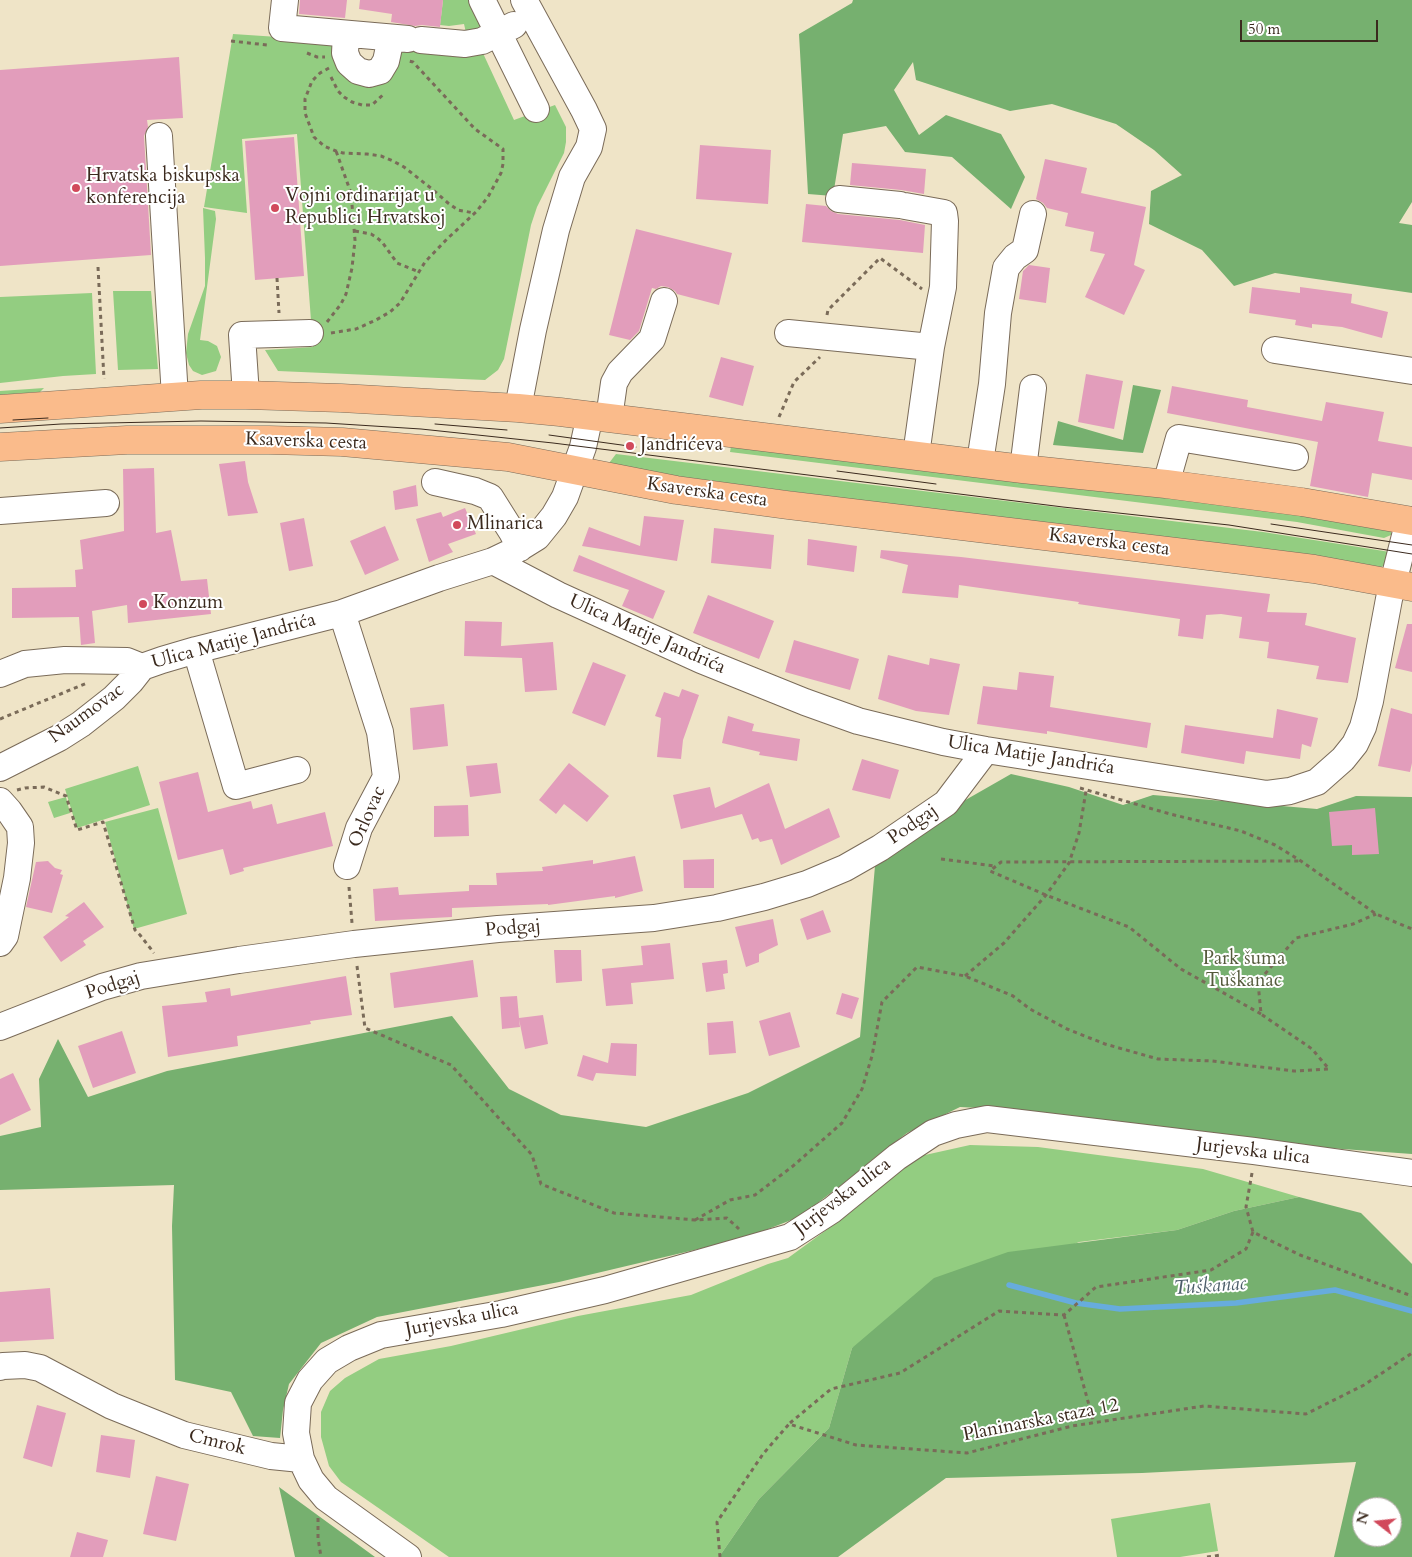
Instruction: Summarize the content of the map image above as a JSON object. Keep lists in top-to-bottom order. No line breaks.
{"streets":{"main road":["Ksaverska cesta"],"street":["Ulica Matije Jandrića","Naumovac","Orlovac","Podgaj","Jurjevska ulica","Cmrok"],"path":["Planinarska staza 12"]},"crossings":[["Ksaverska cesta","Ulica Matije Jandrića"],["Ulica Matije Jandrića","Naumovac"],["Ulica Matije Jandrića","Orlovac"],["Ulica Matije Jandrića","Podgaj"],["Jurjevska ulica","Cmrok"]],"water":["Tuškanac"],"parks":["Park šuma Tuškanac"],"places":["Hrvatska biskupska konferencija","Vojni ordinarijat u Republici Hrvatskoj","Jandrićeva","Mlinarica","Konzum"],"scale_bar":"50 m","north":"left"}
